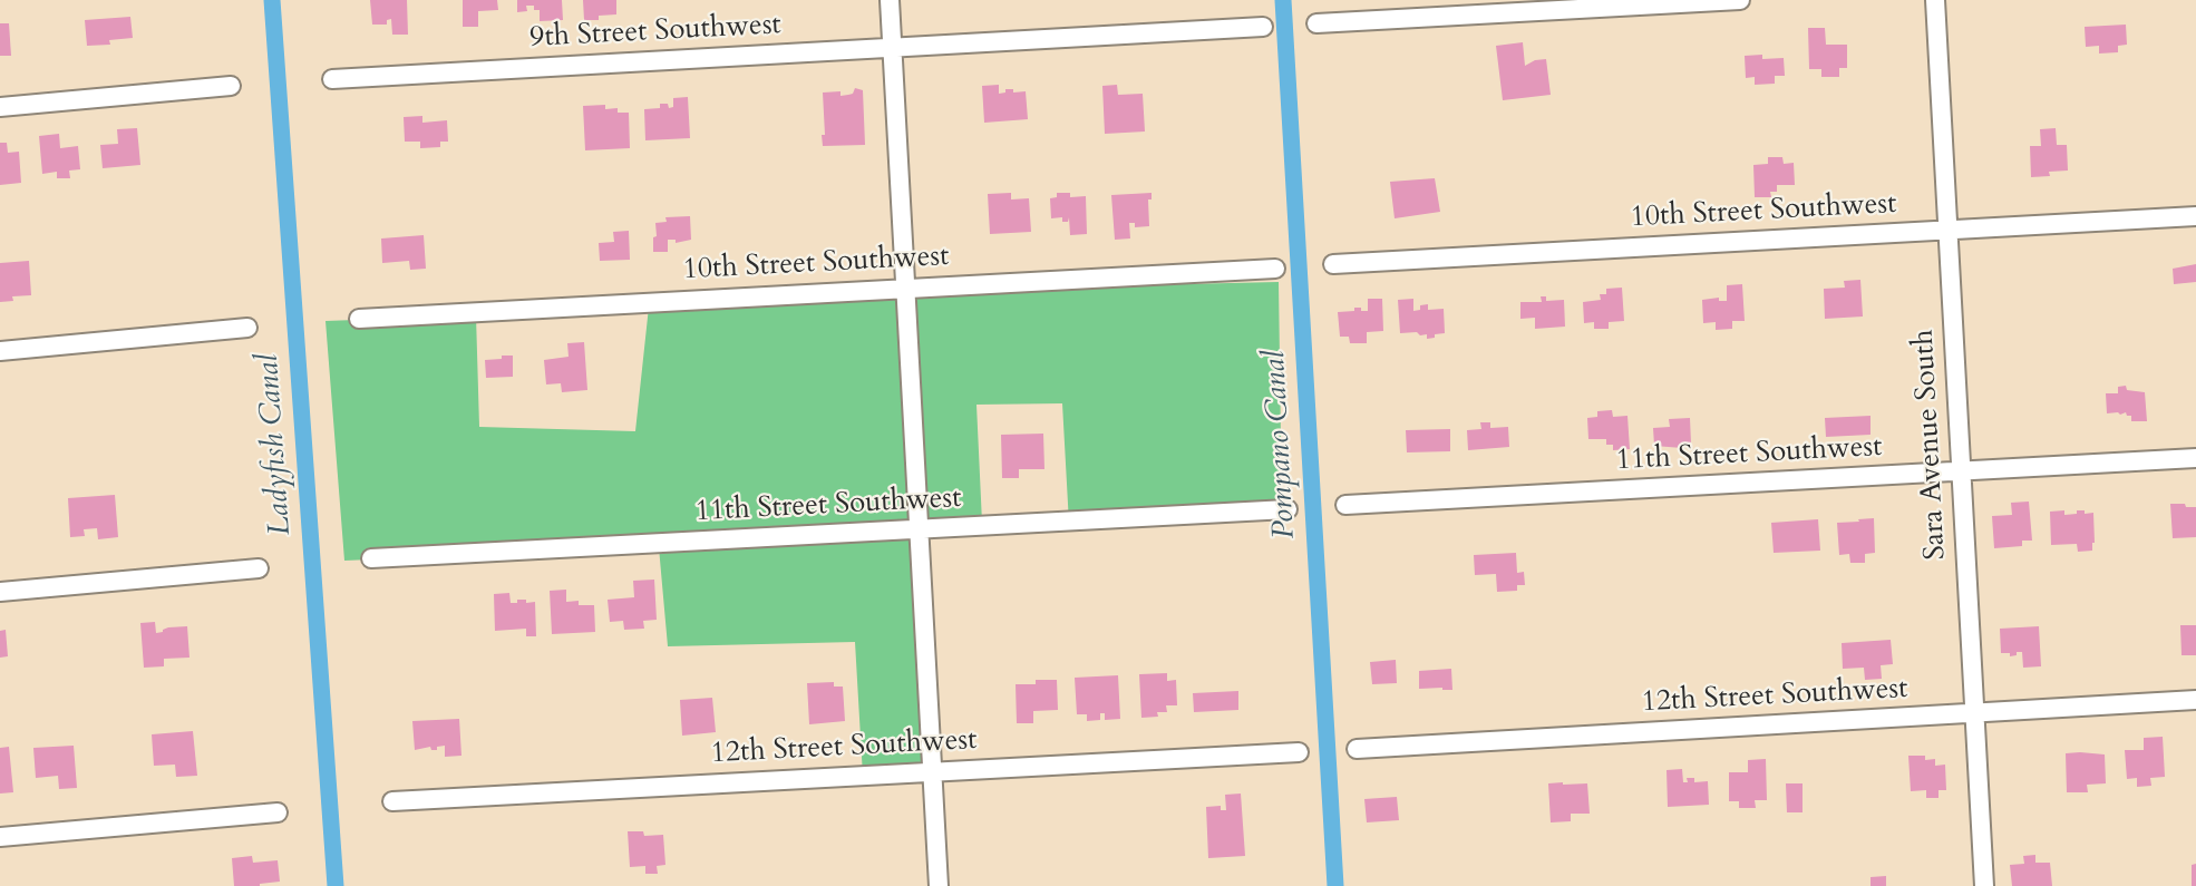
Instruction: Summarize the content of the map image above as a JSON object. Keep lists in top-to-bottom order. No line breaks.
{"streets":{"street":["9th Street Southwest","10th Street Southwest","Sara Avenue South","11th Street Southwest","12th Street Southwest"]},"crossings":[["10th Street Southwest","Sara Avenue South"],["Sara Avenue South","11th Street Southwest"],["Sara Avenue South","12th Street Southwest"]],"water":["Ladyfish Canal","Pompano Canal"]}
